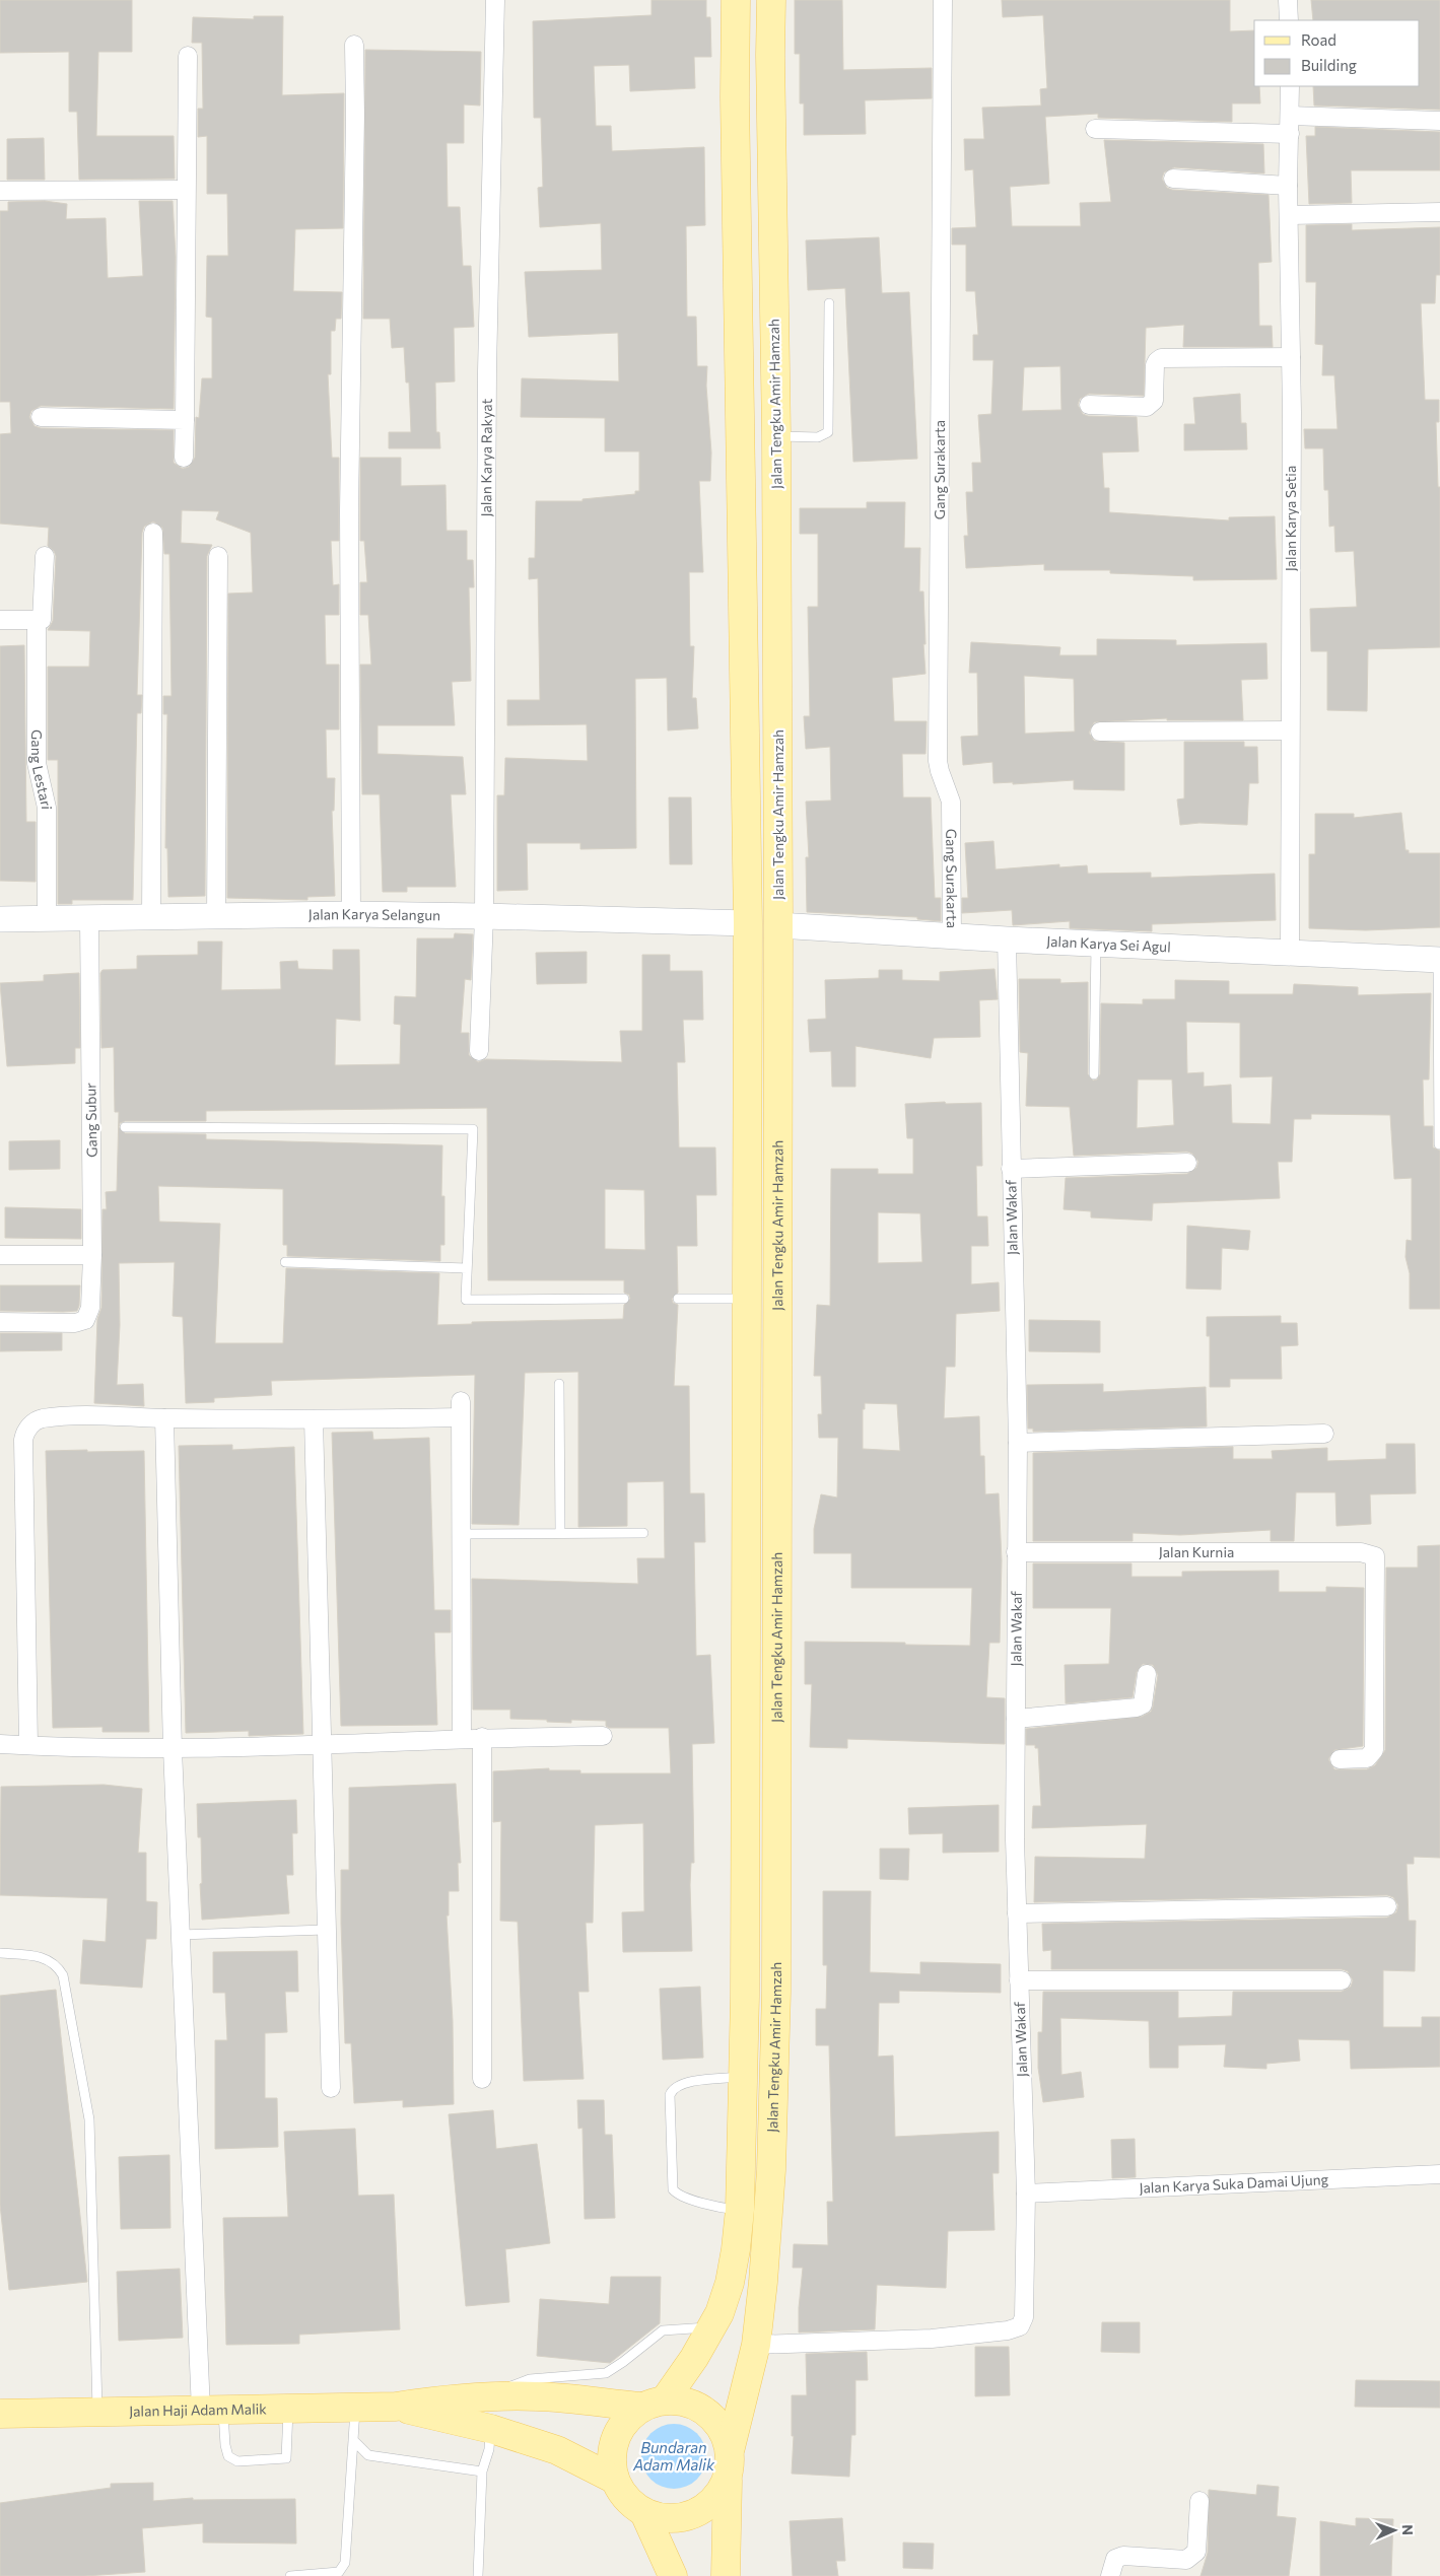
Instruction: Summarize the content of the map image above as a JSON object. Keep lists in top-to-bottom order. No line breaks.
{"streets":{"main road":["Jalan Tengku Amir Hamzah","Jalan Haji Adam Malik"],"street":["Jalan Karya Rakyat","Gang Surakarta","Jalan Karya Setia","Gang Lestari","Jalan Karya Selangun","Jalan Karya Sei Agul","Gang Subur","Jalan Wakaf","Jalan Kurnia","Jalan Karya Suka Damai Ujung"]},"crossings":[["Jalan Tengku Amir Hamzah","Jalan Karya Sei Agul"],["Jalan Tengku Amir Hamzah","Jalan Wakaf"],["Jalan Tengku Amir Hamzah","Jalan Haji Adam Malik"],["Jalan Karya Rakyat","Jalan Karya Selangun"],["Gang Surakarta","Jalan Karya Sei Agul"],["Jalan Karya Setia","Jalan Karya Sei Agul"],["Gang Lestari","Jalan Karya Selangun"],["Jalan Karya Selangun","Gang Subur"],["Jalan Karya Sei Agul","Jalan Wakaf"],["Jalan Wakaf","Jalan Kurnia"],["Jalan Wakaf","Jalan Karya Suka Damai Ujung"]],"water":["Bundaran Adam Malik"],"legend":["Road","Building"],"north":"right"}
